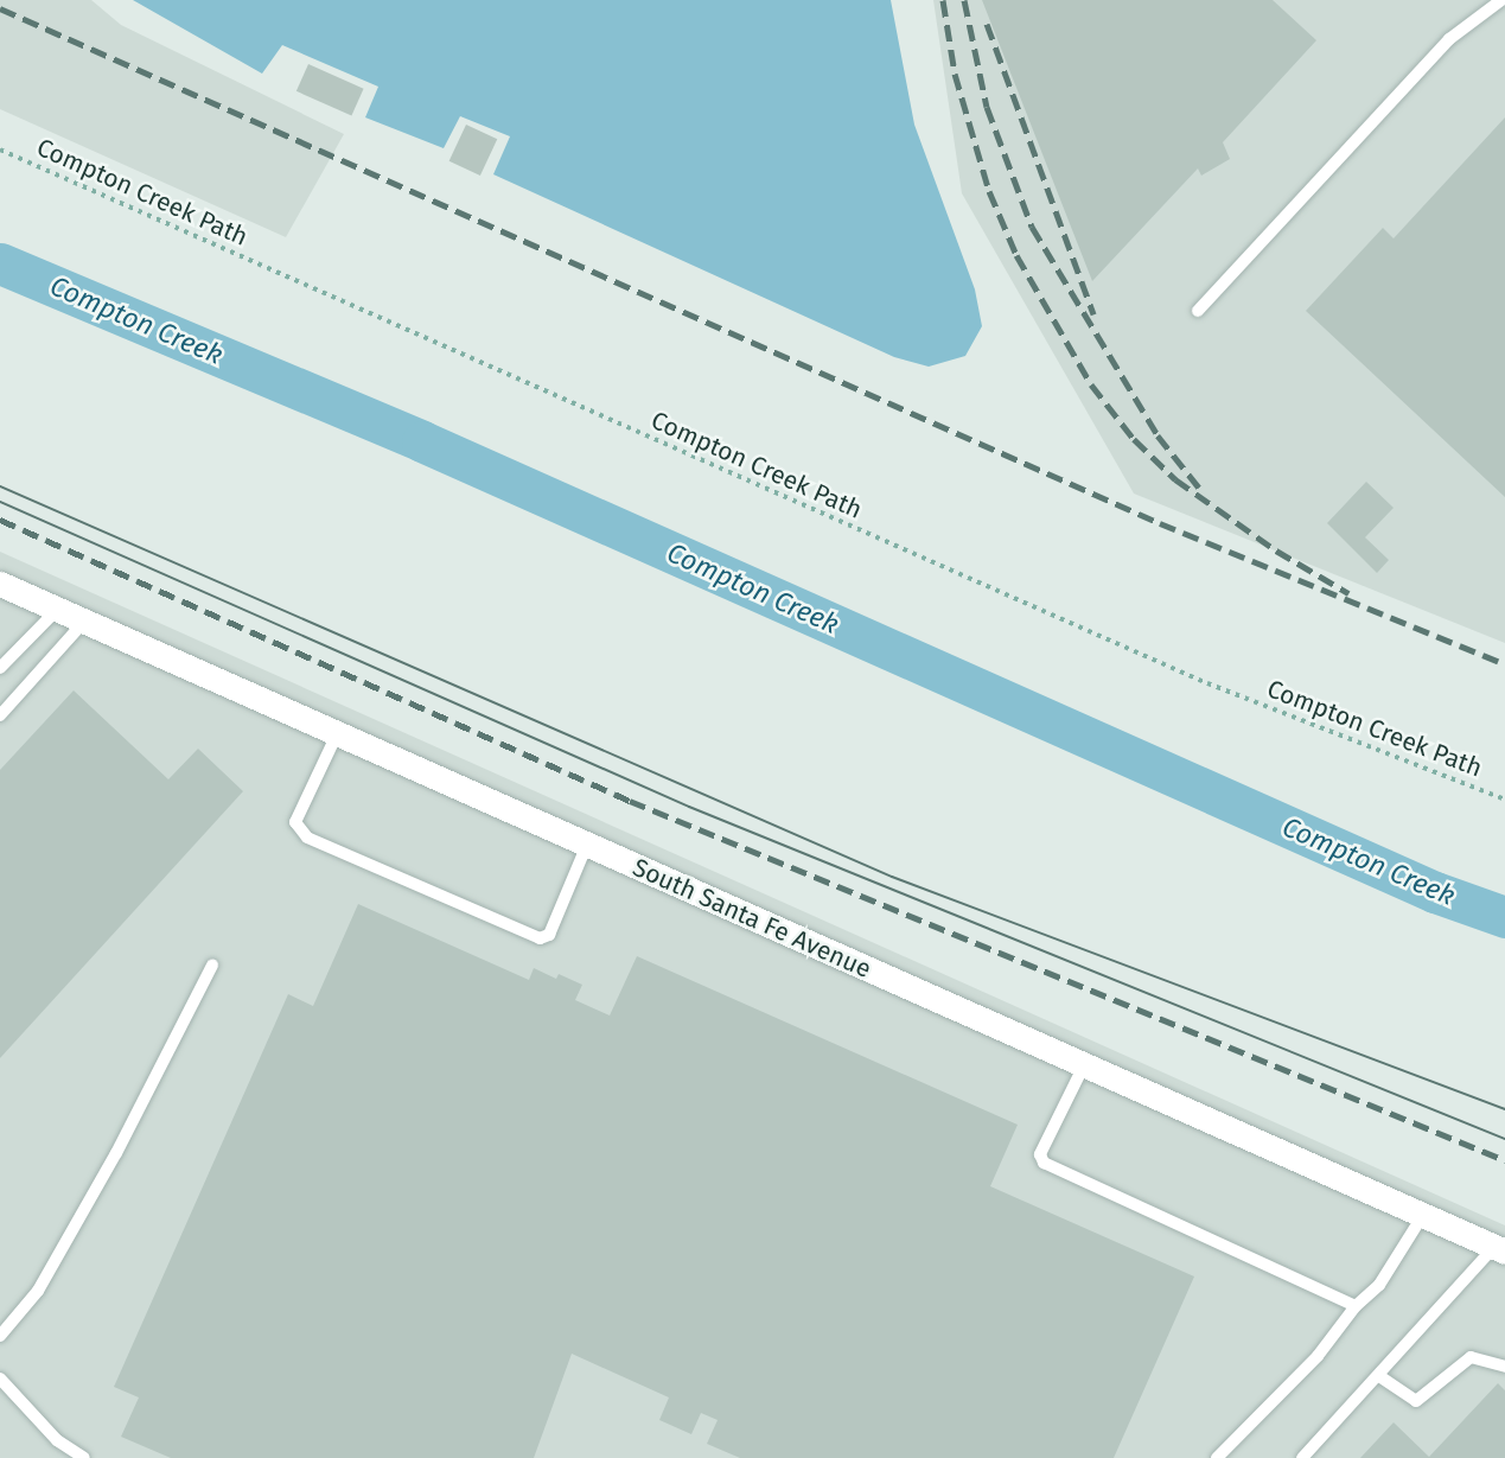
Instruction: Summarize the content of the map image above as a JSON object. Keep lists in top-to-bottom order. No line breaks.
{"streets":{"main road":["South Santa Fe Avenue"],"path":["Compton Creek Path"]},"water":["Compton Creek"]}
